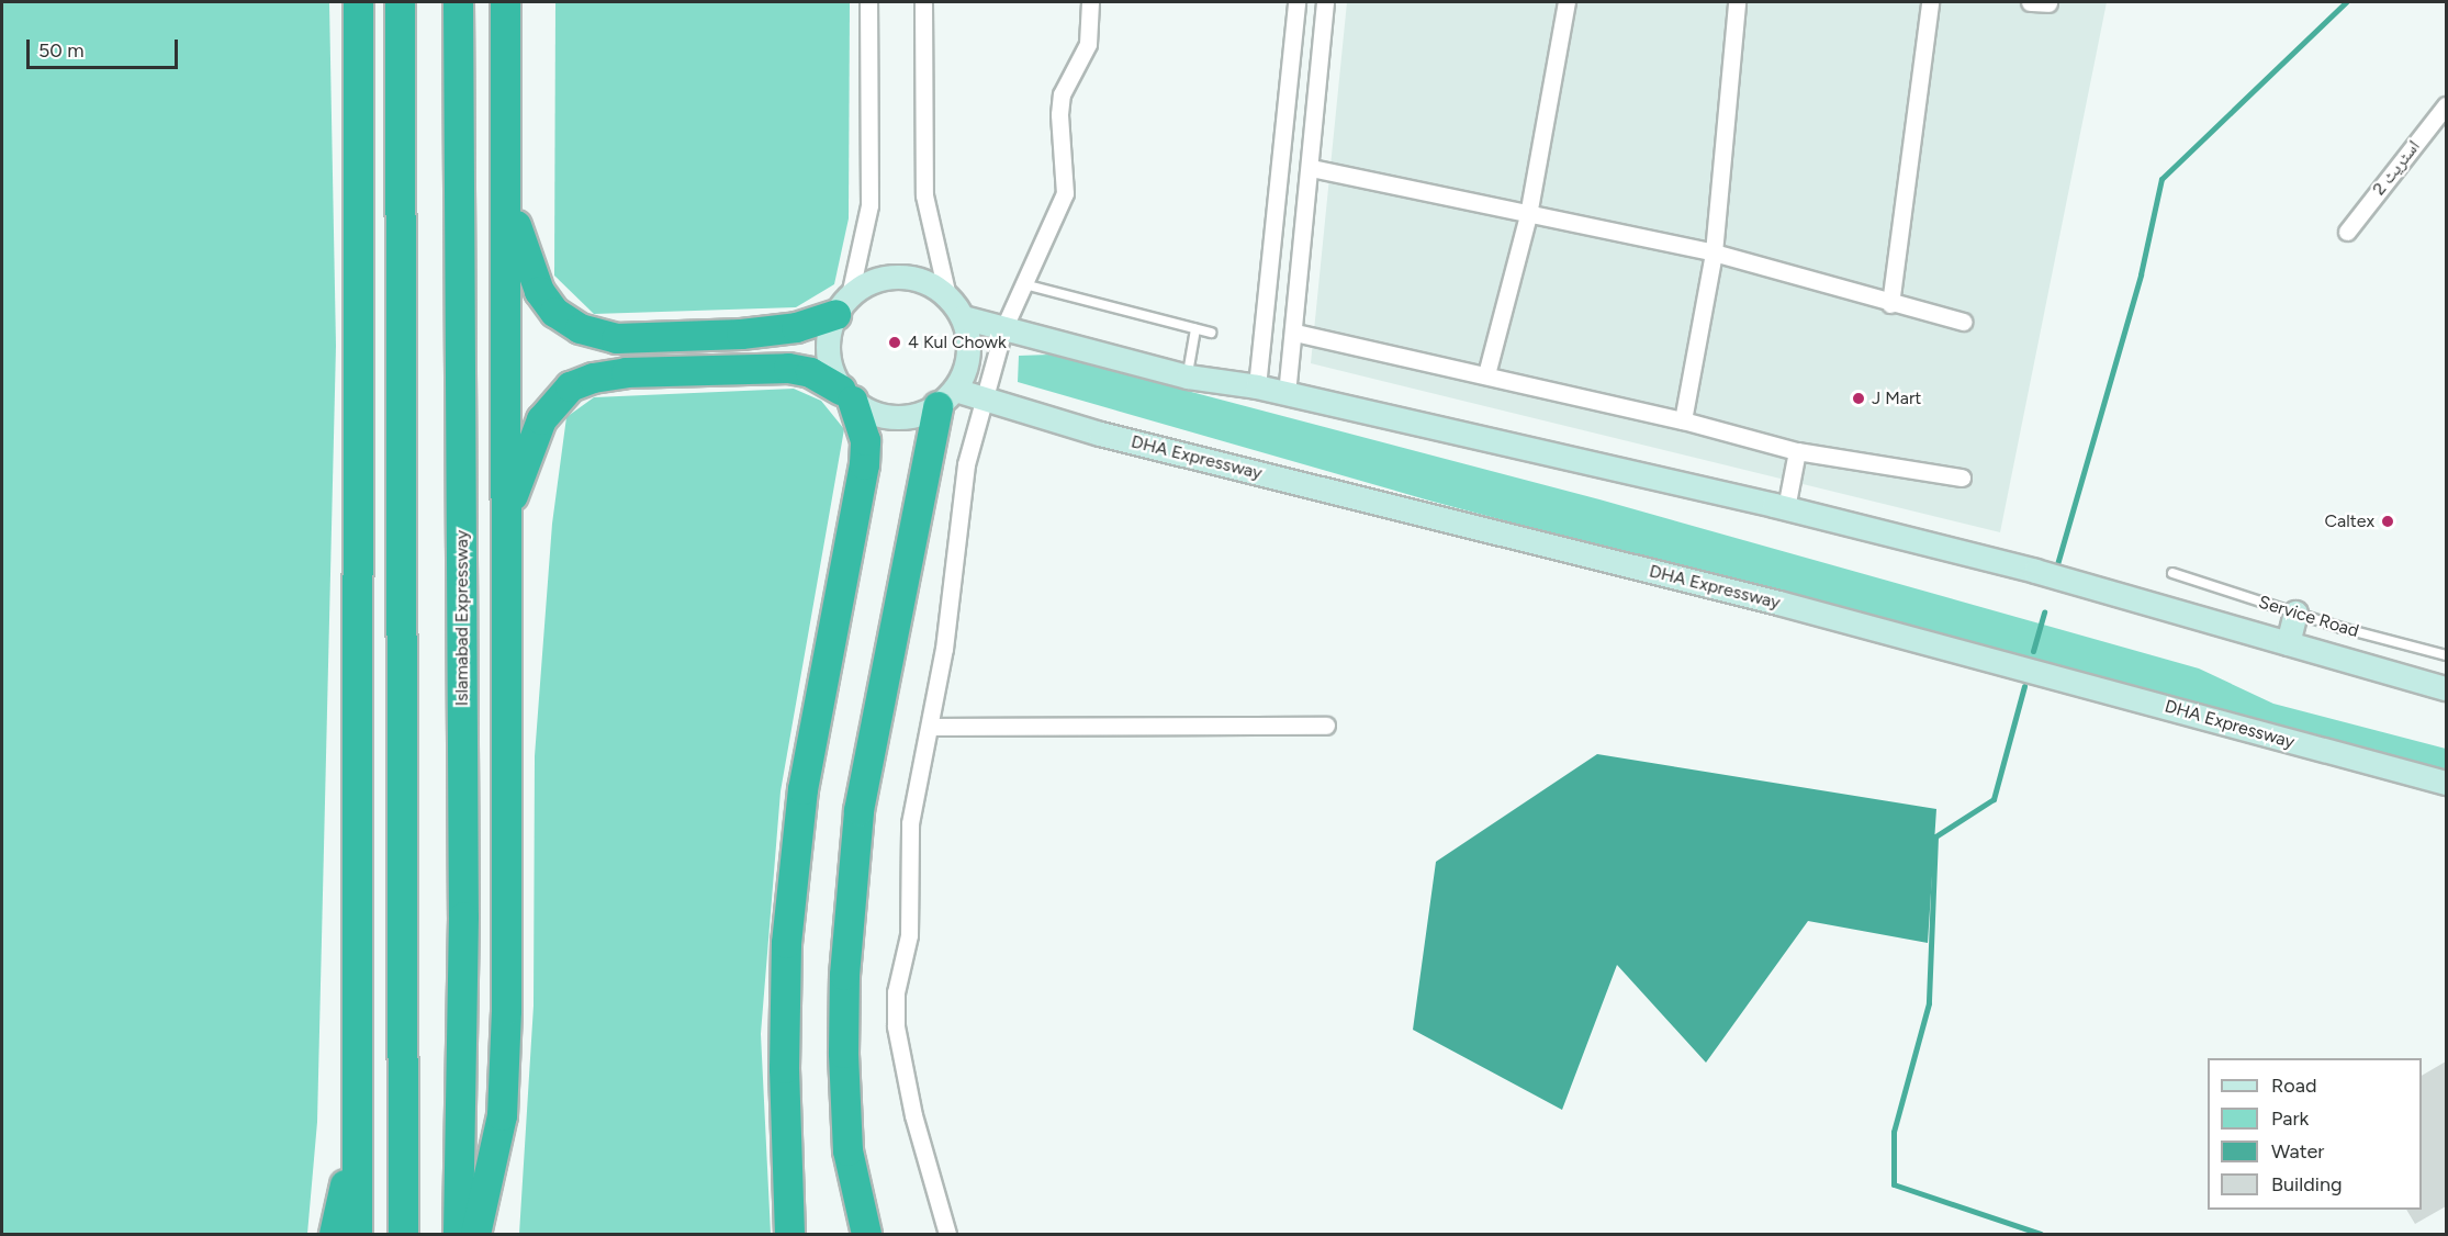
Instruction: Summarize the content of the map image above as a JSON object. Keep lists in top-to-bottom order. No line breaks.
{"streets":{"highway":["Islamabad Expressway"],"main road":["DHA Expressway"],"street":["اسٹریٹ 2"],"lane":["Service Road"]},"places":["4 Kul Chowk","J Mart","Caltex"],"legend":["Road","Park","Water","Building"],"scale_bar":"50 m"}
